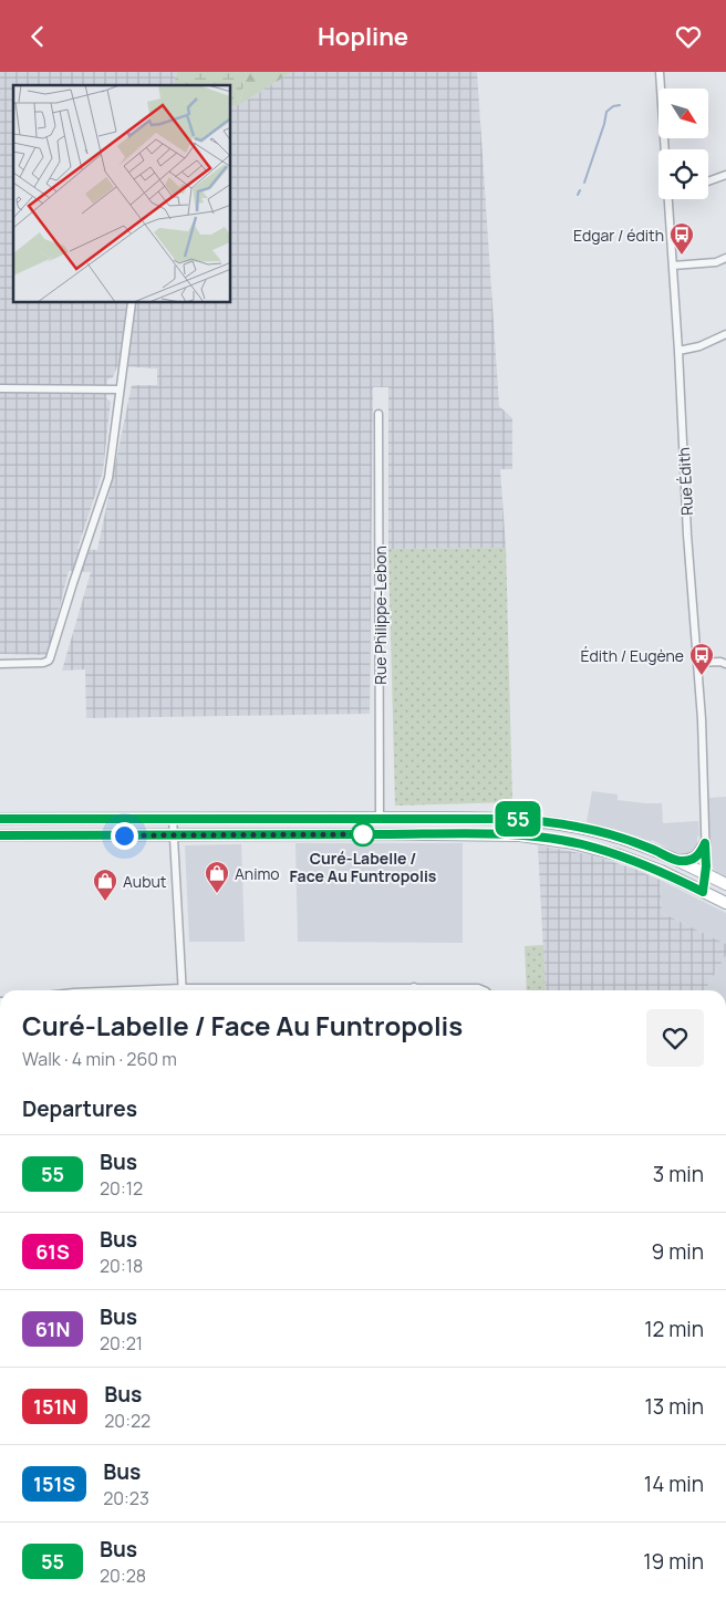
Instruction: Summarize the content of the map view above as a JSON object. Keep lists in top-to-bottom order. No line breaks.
{"streets":{"street":["Rue Édith","Rue Philippe-Lebon"]},"places":{"bus stop":["Edgar / édith","Édith / Eugène"],"other":["Curé-Labelle / Face Au Funtropolis"],"shop":["Animo","Aubut"]},"lines":["bus line 55"],"north":"bottom right","page":{"header":"Hopline","on_map":"55","heading":[["Curé-Labelle / Face Au Funtropolis","Walk · 4 min · 260 m"],"Departures"],"list":[{"mark":"55","name":"Bus","note":"20:12","value":"3 min"},{"mark":"61S","name":"Bus","note":"20:18","value":"9 min"},{"mark":"61N","name":"Bus","note":"20:21","value":"12 min"},{"mark":"151N","name":"Bus","note":"20:22","value":"13 min"},{"mark":"151S","name":"Bus","note":"20:23","value":"14 min"},{"mark":"55","name":"Bus","note":"20:28","value":"19 min"}]}}
